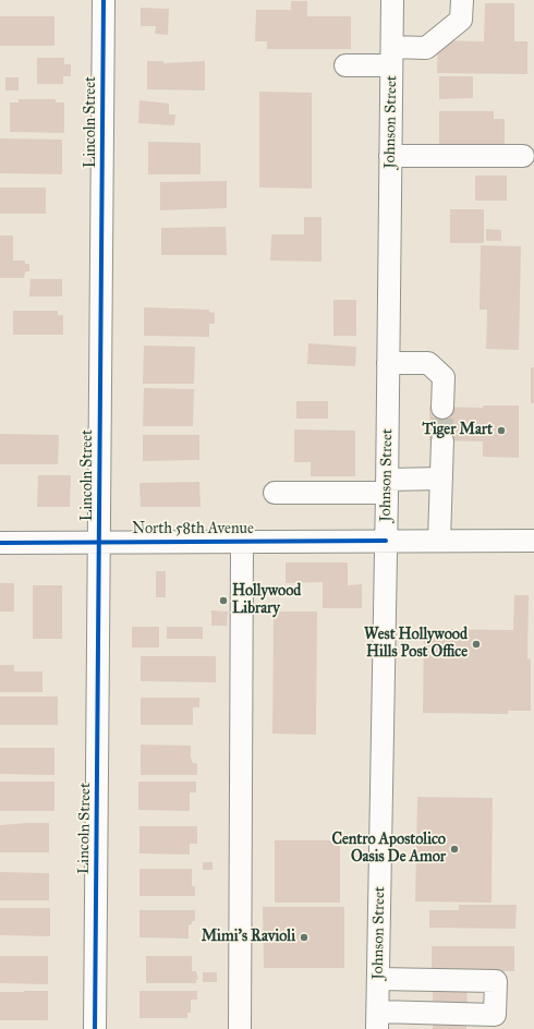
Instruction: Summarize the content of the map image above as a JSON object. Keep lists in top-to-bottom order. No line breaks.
{"streets":{"street":["Lincoln Street","Johnson Street","North 58th Avenue"]},"crossings":[["Lincoln Street","North 58th Avenue"],["Johnson Street","North 58th Avenue"]],"places":["Tiger Mart","Hollywood Library","West Hollywood Hills Post Office","Centro Apostolico Oasis De Amor","Mimi's Ravioli"]}
